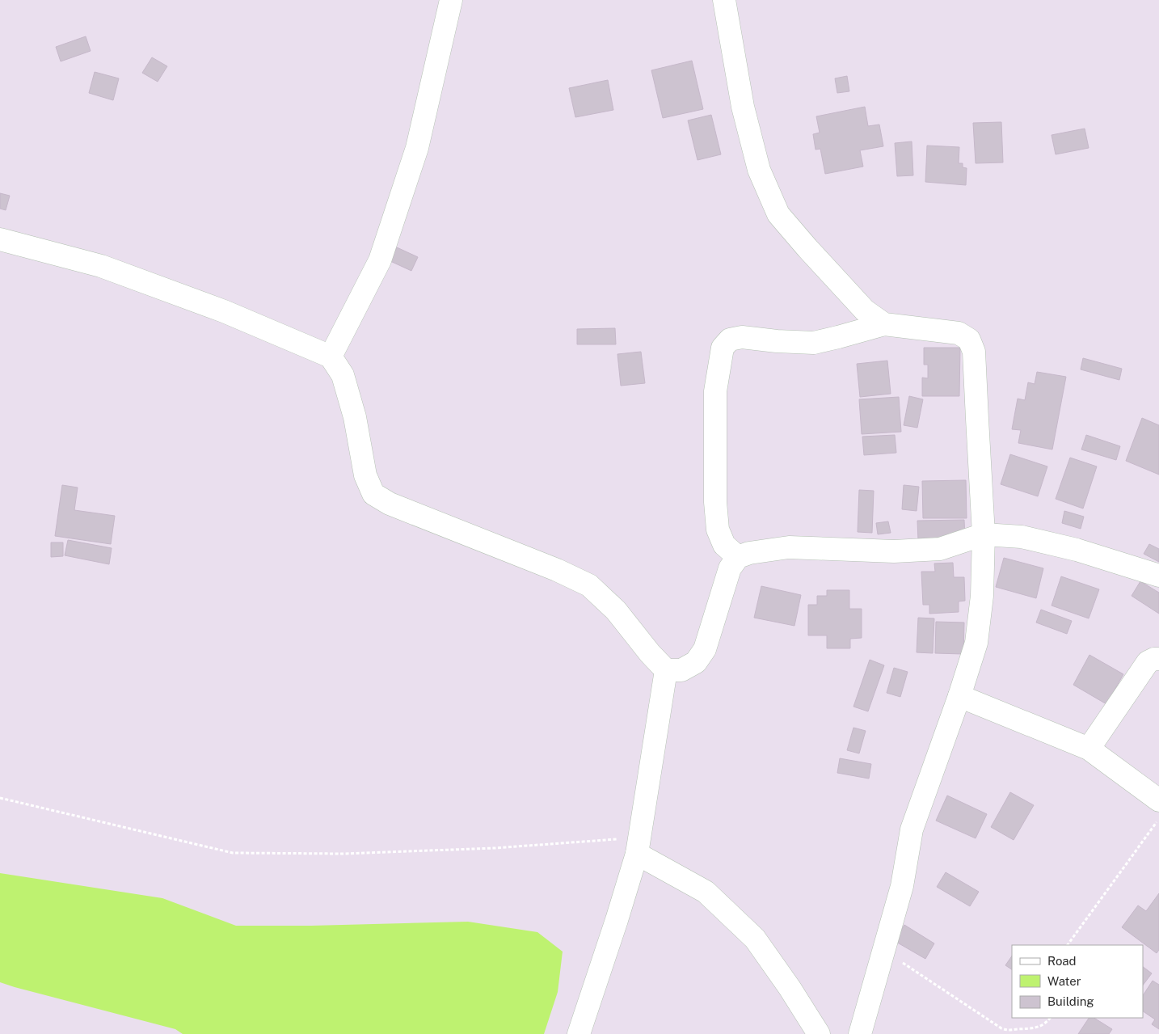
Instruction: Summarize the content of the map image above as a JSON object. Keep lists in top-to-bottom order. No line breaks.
{"legend":["Road","Water","Building"]}
